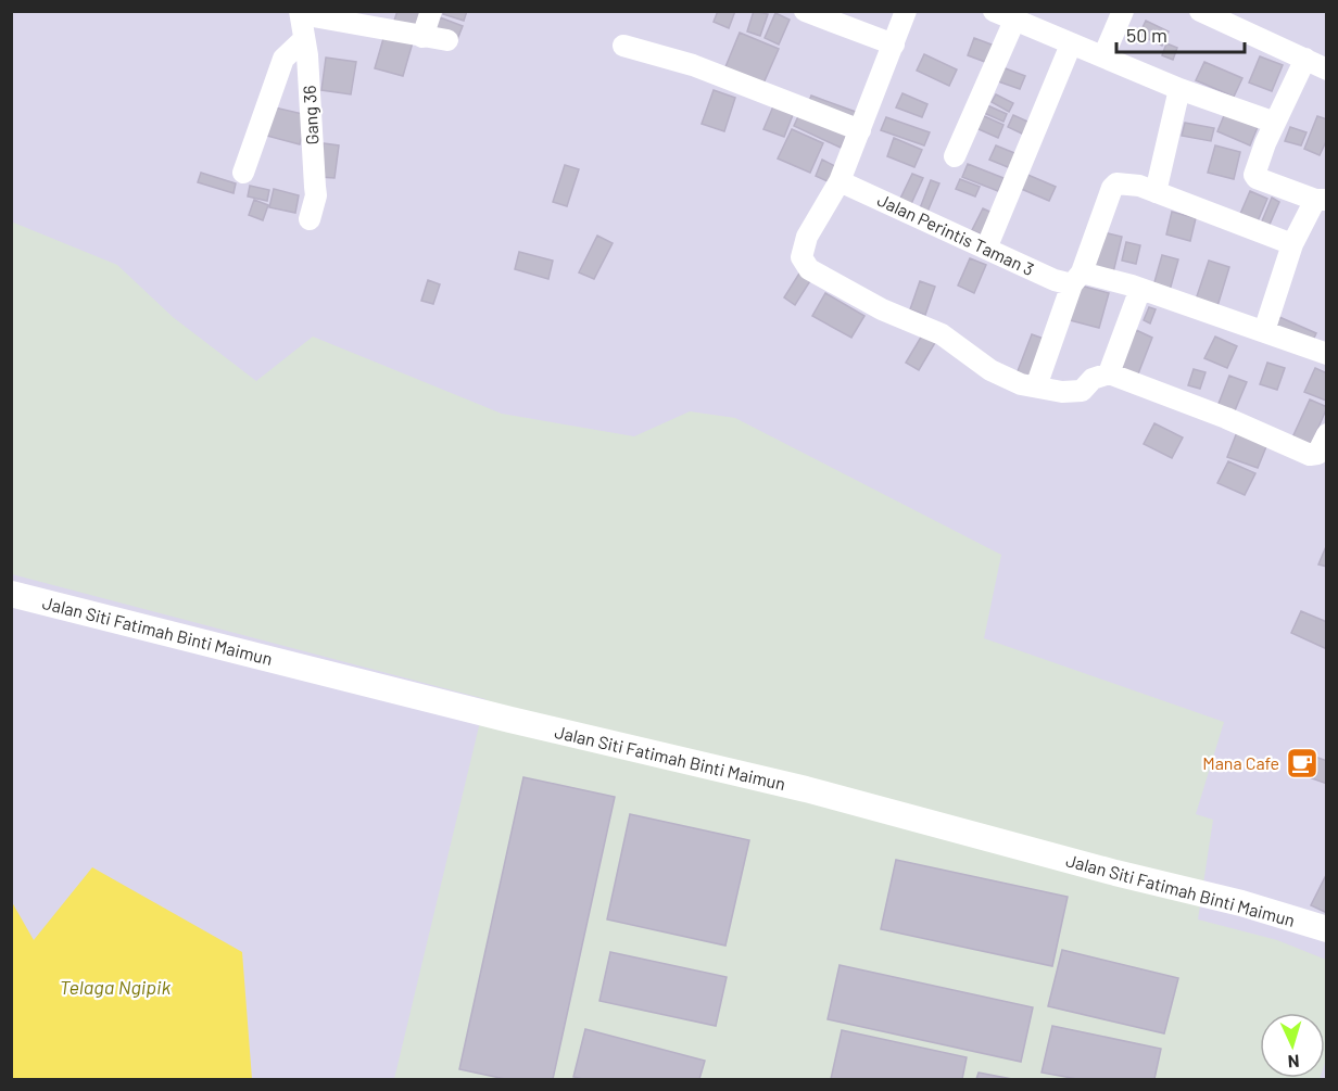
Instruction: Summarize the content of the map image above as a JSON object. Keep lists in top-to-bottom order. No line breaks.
{"streets":{"street":["Gang 36","Jalan Perintis Taman 3","Jalan Siti Fatimah Binti Maimun"]},"water":["Telaga Ngipik"],"places":{"cafe":["Mana Cafe"]},"scale_bar":"50 m","north":"bottom"}
